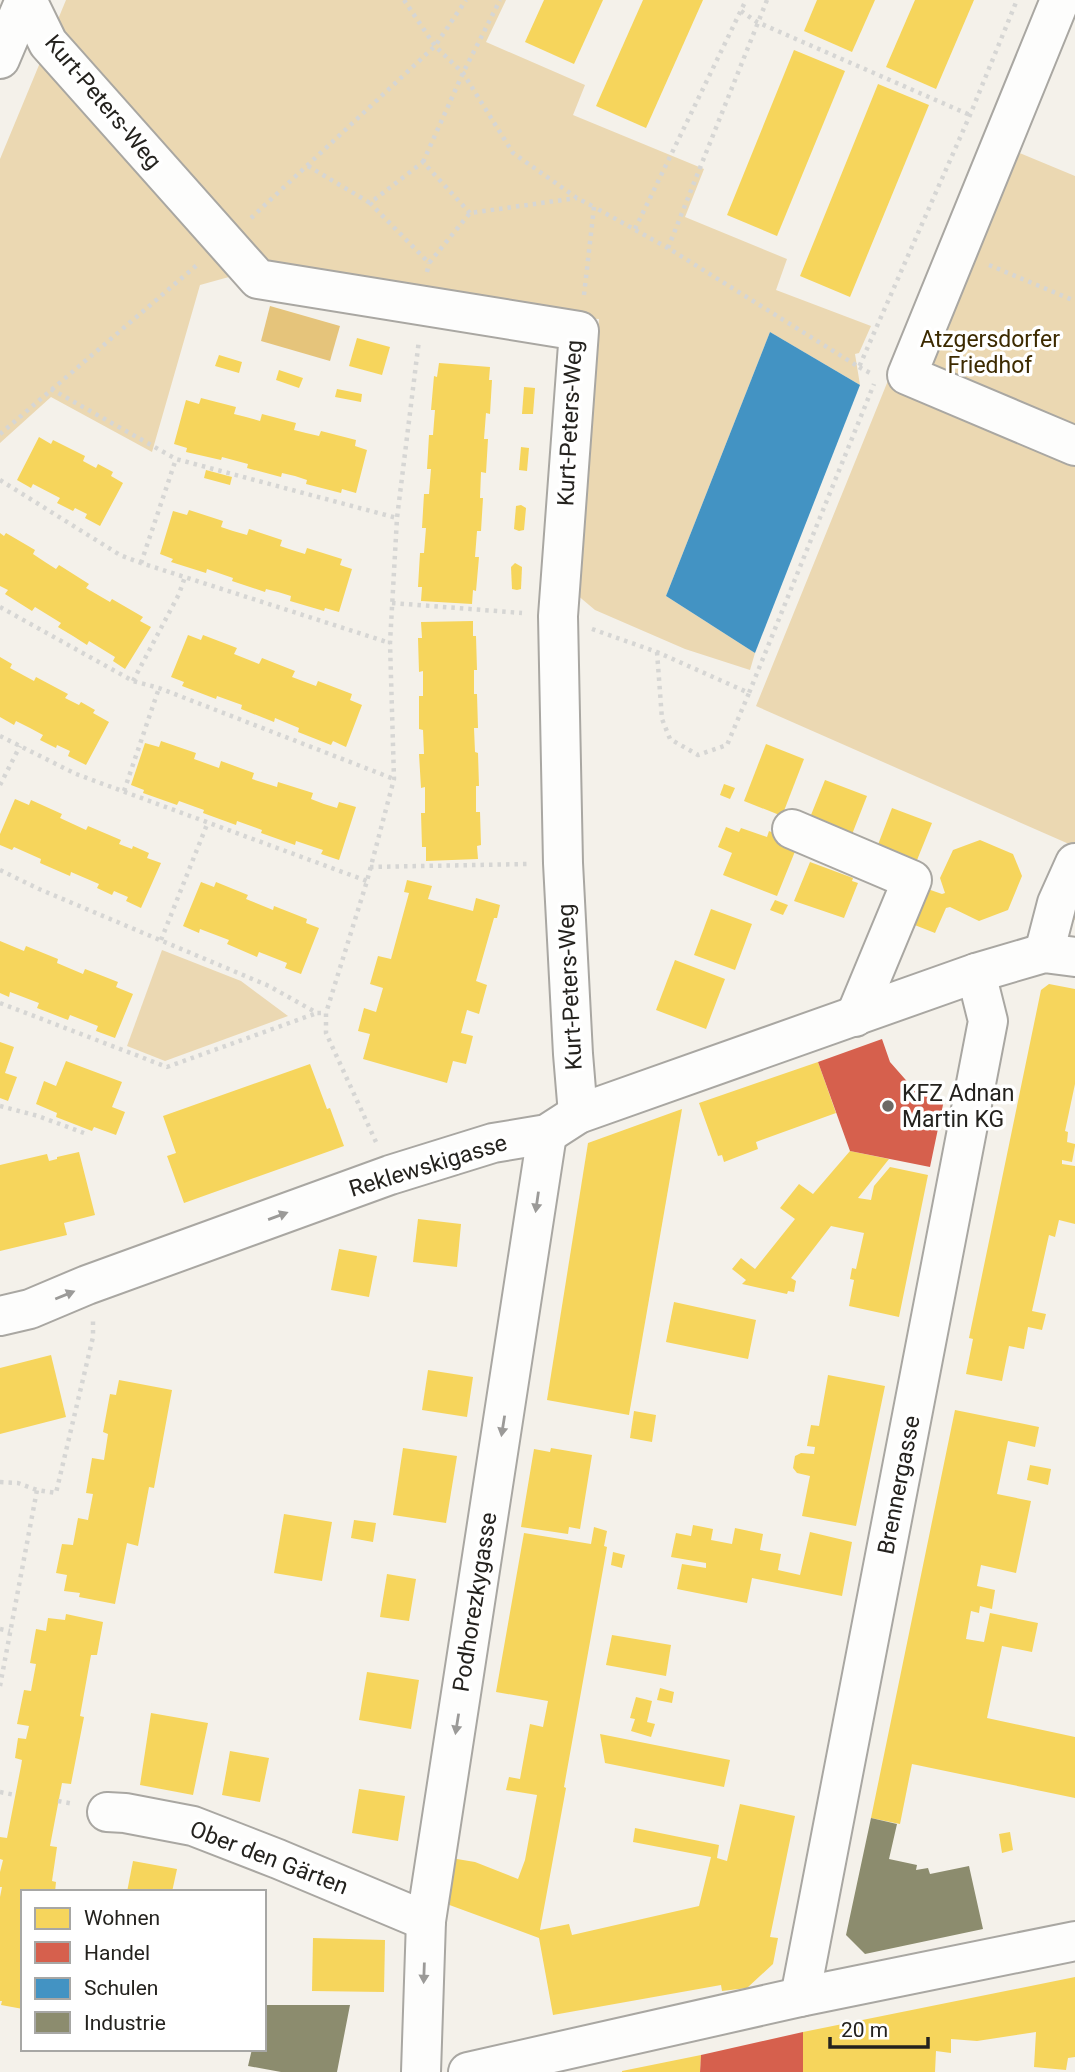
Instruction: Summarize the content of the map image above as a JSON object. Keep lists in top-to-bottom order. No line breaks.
{"streets":{"street":["Kurt-Peters-Weg","Reklewskigasse","Brennergasse","Podhorezkygasse","Ober den Gärten"]},"crossings":[["Kurt-Peters-Weg","Reklewskigasse"],["Kurt-Peters-Weg","Podhorezkygasse"],["Reklewskigasse","Brennergasse"],["Reklewskigasse","Podhorezkygasse"],["Podhorezkygasse","Ober den Gärten"]],"one_way":["Podhorezkygasse"],"parks":["Atzgersdorfer Friedhof"],"places":["KFZ Adnan Martin KG"],"legend":["Wohnen","Handel","Schulen","Industrie"],"scale_bar":"20 m"}
